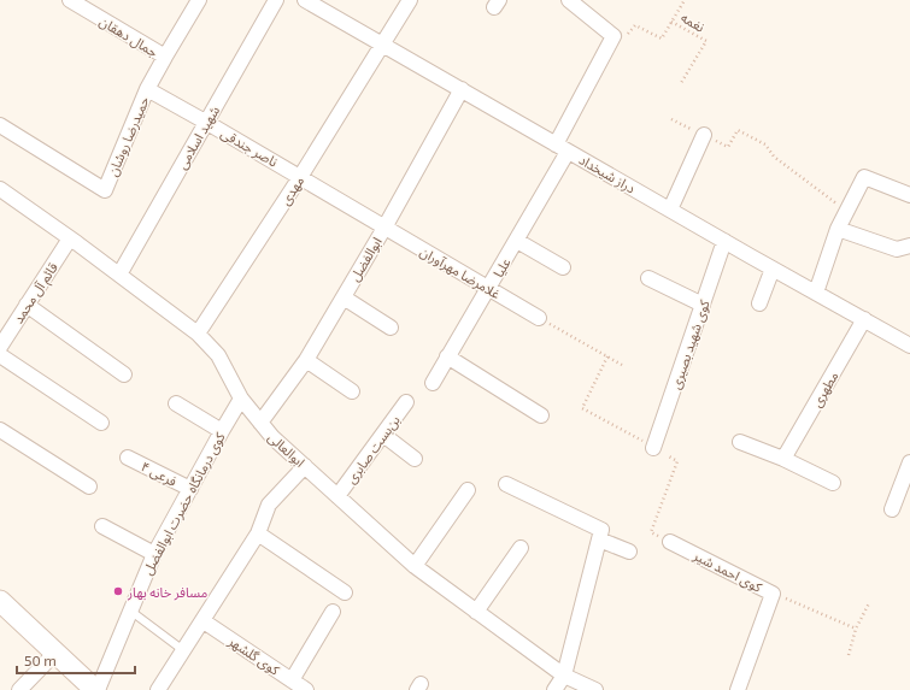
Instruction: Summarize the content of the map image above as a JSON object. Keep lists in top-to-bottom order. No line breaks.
{"streets":{"street":["جمال دهقان","حمیدرضا روشان","شهید اسلامی","ناصر جندقی","دراز شیخداد","مهدی","ابوالفضل","علیا","غلامرضا مهرآوران","قائم آل محمد","کوی شهید بصیری","مطهری","ابوالعالی","بن‌بست صابری","فرعی ۴","کوی درمانگاه حضرت ابوالفضل","کوی احمد شیر","کوی گلشهر"],"path":["نغمه"]},"crossings":[["جمال دهقان","حمیدرضا روشان"],["حمیدرضا روشان","ناصر جندقی"],["شهید اسلامی","ناصر جندقی"],["شهید اسلامی","ابوالعالی"],["ناصر جندقی","مهدی"],["ناصر جندقی","غلامرضا مهرآوران"],["دراز شیخداد","مهدی"],["دراز شیخداد","ابوالفضل"],["دراز شیخداد","علیا"],["دراز شیخداد","کوی شهید بصیری"],["دراز شیخداد","مطهری"],["مهدی","غلامرضا مهرآوران"],["مهدی","ابوالعالی"],["ابوالفضل","غلامرضا مهرآوران"],["ابوالفضل","ابوالعالی"],["علیا","غلامرضا مهرآوران"],["قائم آل محمد","ابوالعالی"],["ابوالعالی","بن‌بست صابری"],["ابوالعالی","کوی درمانگاه حضرت ابوالفضل"],["فرعی ۴","کوی درمانگاه حضرت ابوالفضل"]],"places":["مسافر خانه بهار"],"scale_bar":"50 m"}
